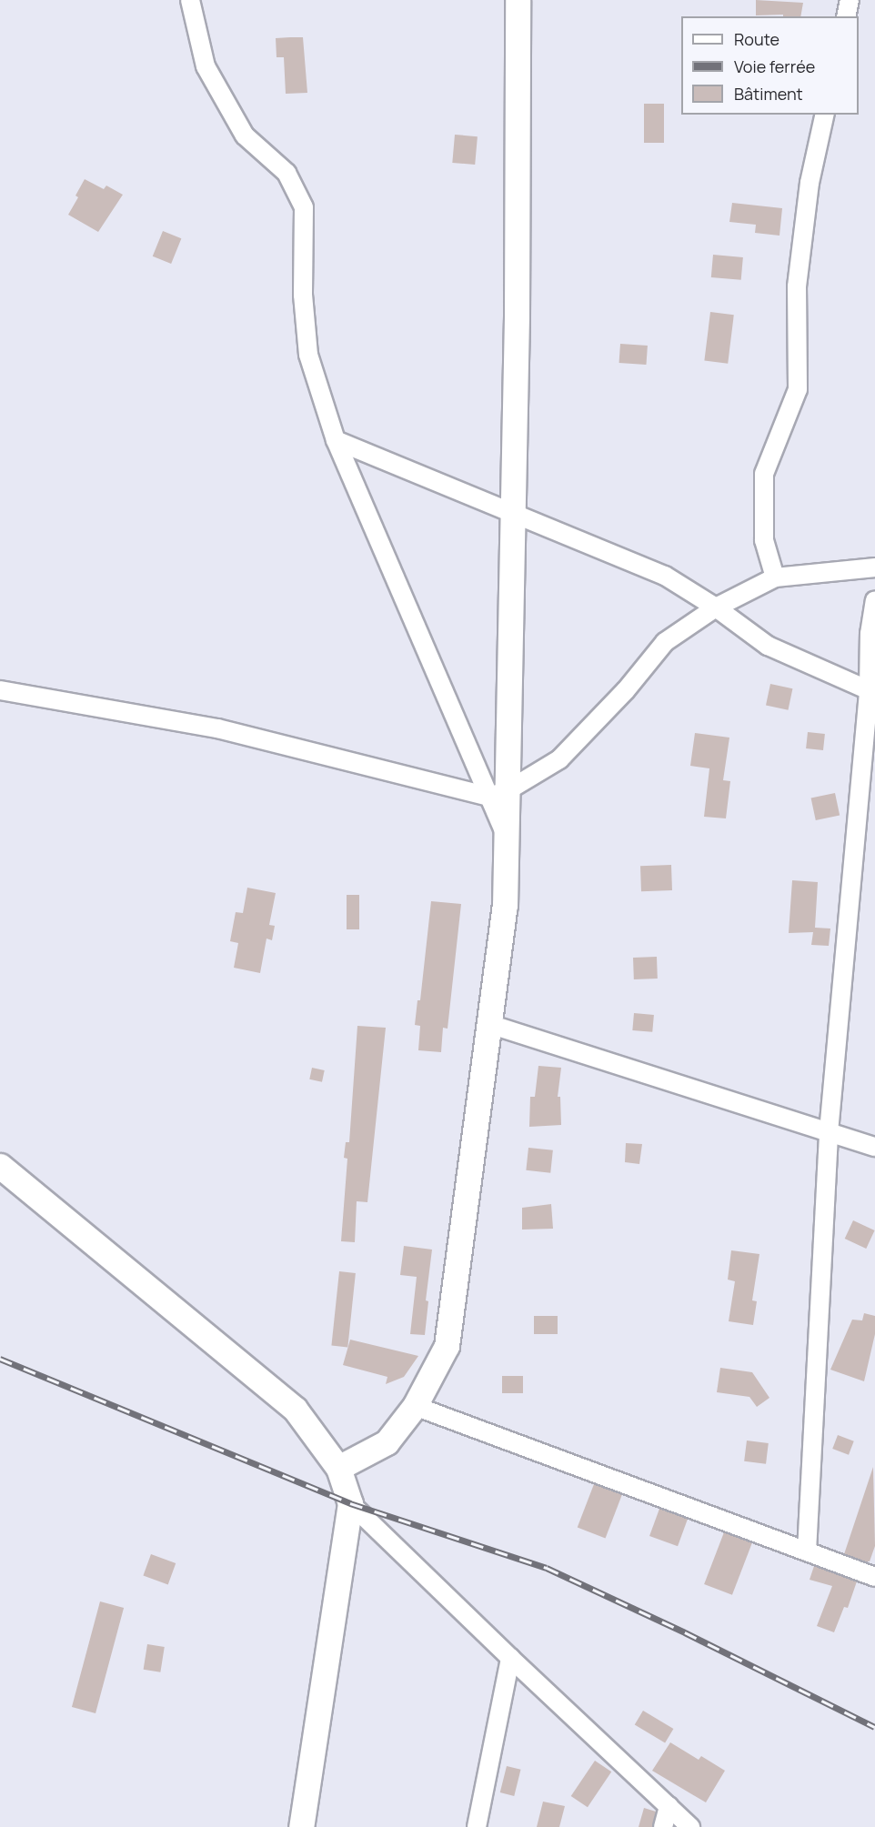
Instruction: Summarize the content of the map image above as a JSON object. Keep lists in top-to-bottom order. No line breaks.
{"legend":["Route","Voie ferrée","Bâtiment"]}
